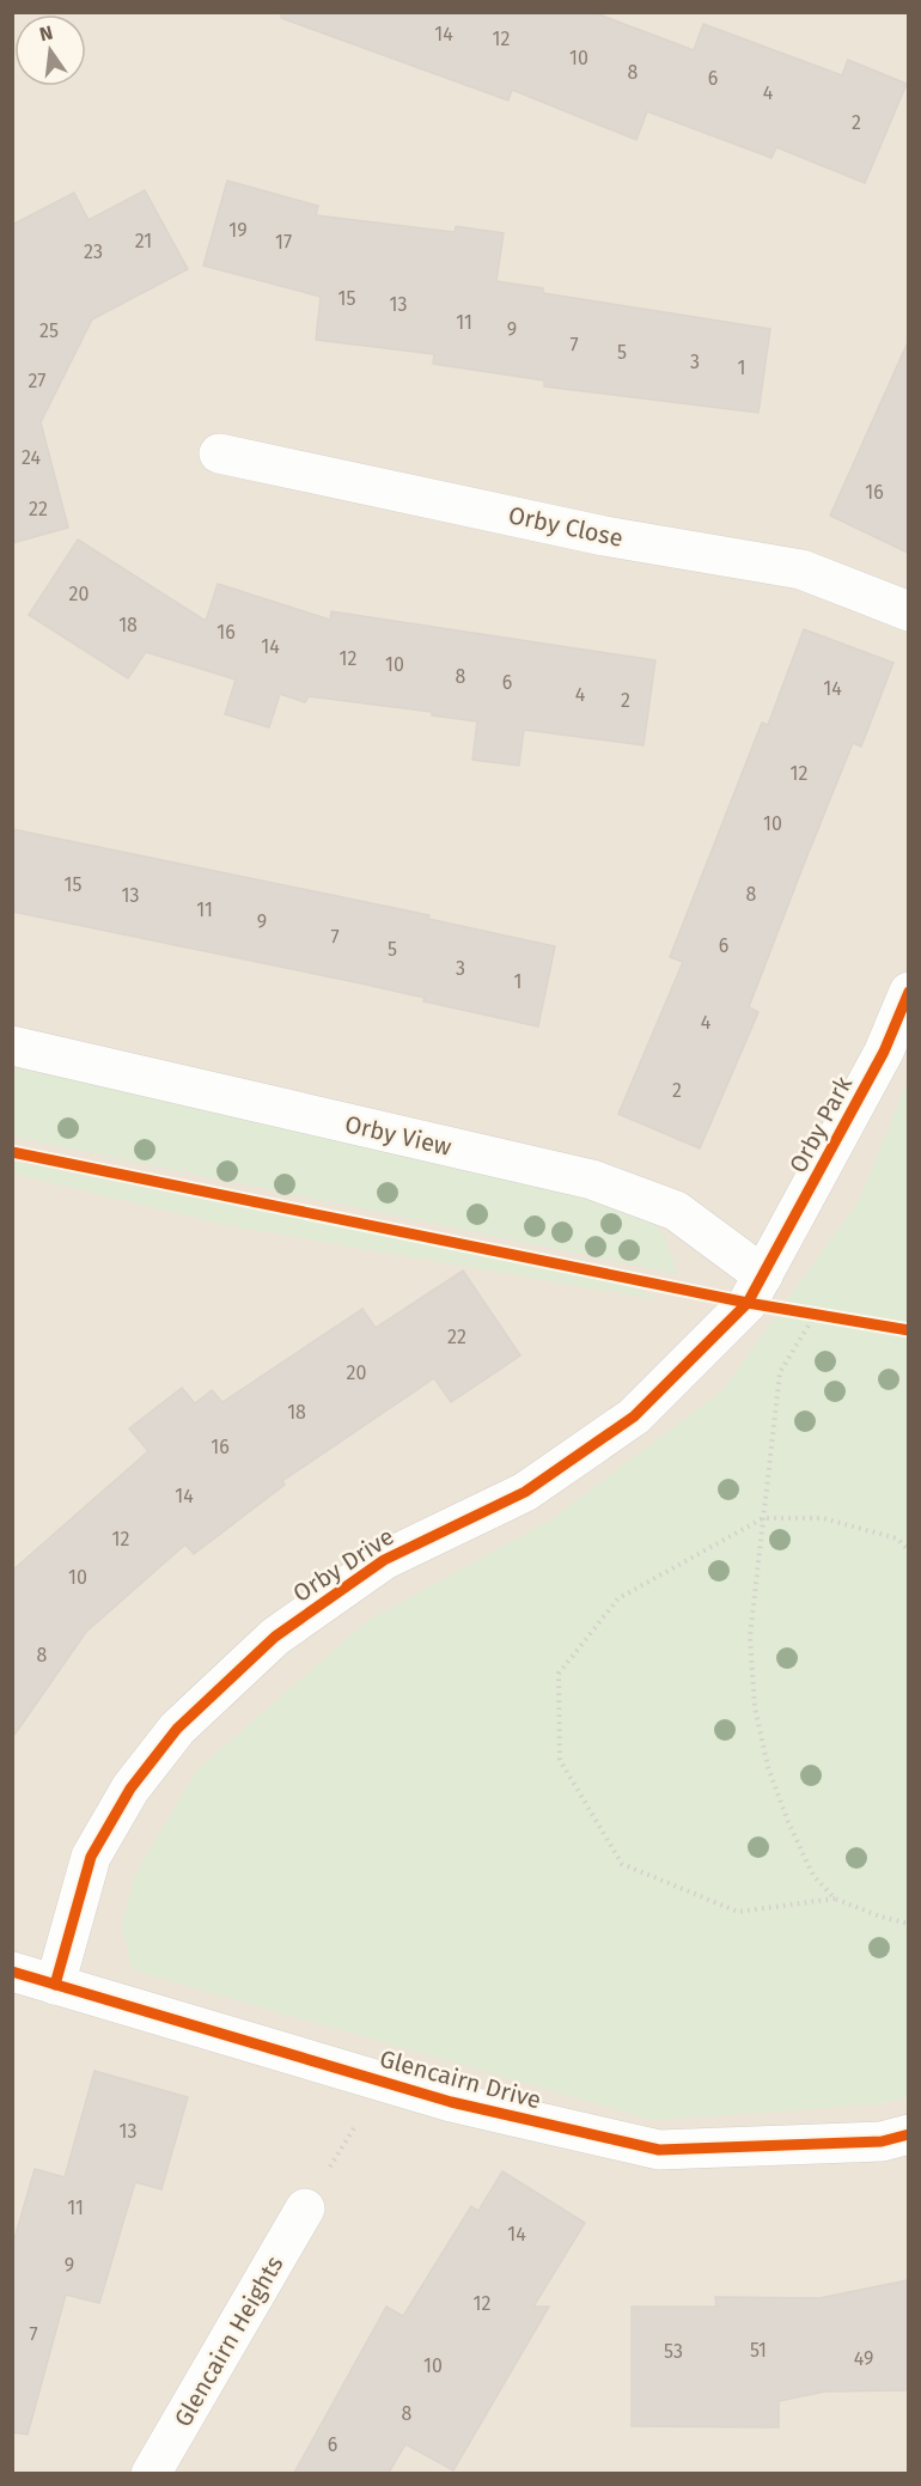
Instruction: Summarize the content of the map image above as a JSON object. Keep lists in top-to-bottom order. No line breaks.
{"streets":{"street":["Orby Close","Orby Park","Orby View","Orby Drive","Glencairn Drive","Glencairn Heights"]},"crossings":[["Orby Park","Orby View"],["Orby Park","Orby Drive"],["Orby View","Orby Drive"],["Orby Drive","Glencairn Drive"]],"house_numbers":["14","12","10","8","6","4","2","19","21","17","23","15","13","11","9","25","7","5","3","1","27","24","16","22","20","18","16","14","12","10","8","6","14","4","2","12","10","15","8","13","11","9","7","6","5","3","1","4","2","22","20","18","16","14","12","10","8","13","11","14","9","12","7","51","53","49","10","8","6"],"north":"top"}
